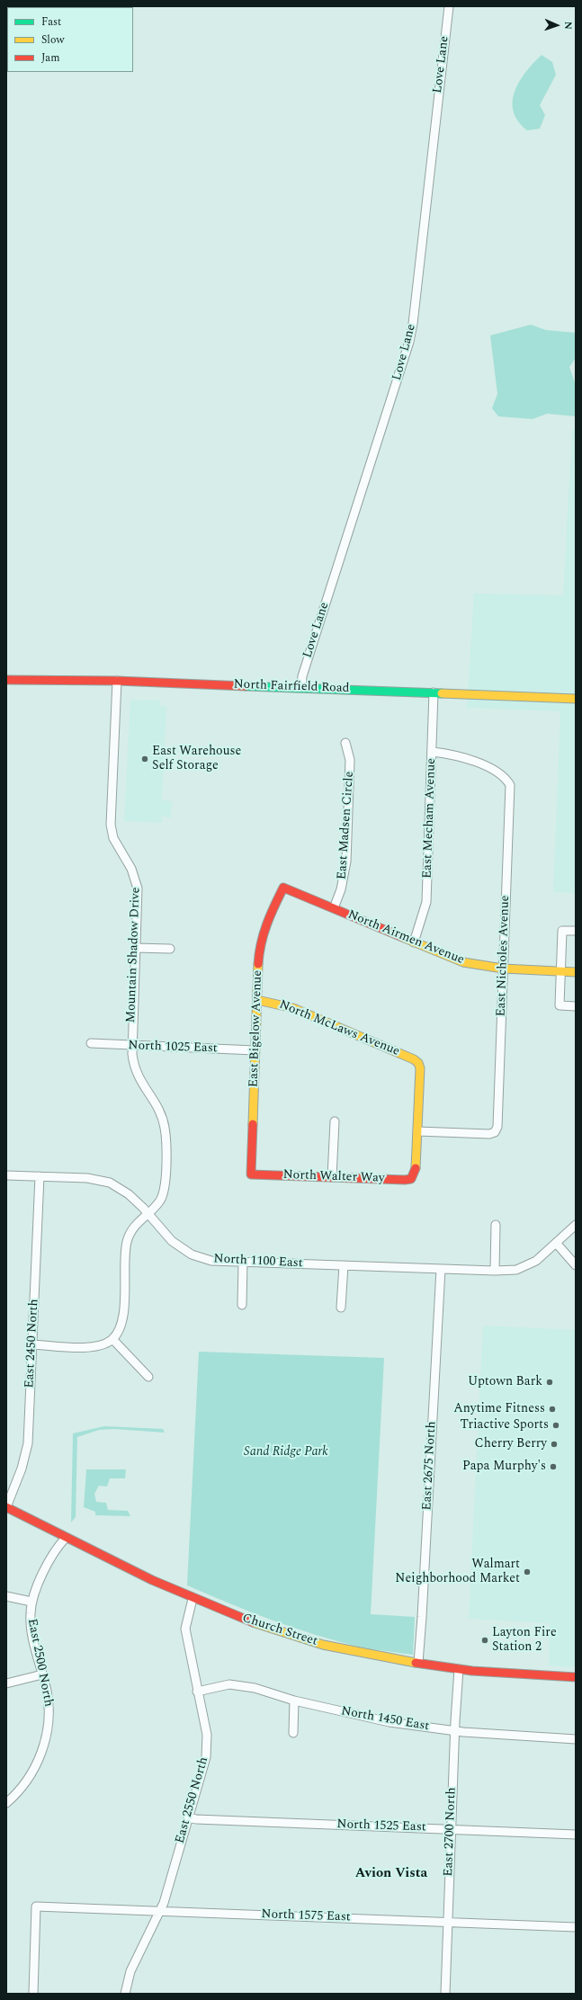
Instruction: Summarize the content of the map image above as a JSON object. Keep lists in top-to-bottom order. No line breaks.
{"streets":{"street":["Love Lane","North Fairfield Road","East Mecham Avenue","East Madsen Circle","North Airmen Avenue","Mountain Shadow Drive","East Nicholes Avenue","East Bigelow Avenue","North McLaws Avenue","North 1025 East","North Walter Way","North 1100 East","East 2450 North","East 2675 North","Church Street","East 2500 North","North 1450 East","East 2550 North","North 1525 East","East 2700 North","North 1575 East"]},"crossings":[["Love Lane","North Fairfield Road"],["North Fairfield Road","East Mecham Avenue"],["North Fairfield Road","Mountain Shadow Drive"],["East Mecham Avenue","North Airmen Avenue"],["East Mecham Avenue","East Nicholes Avenue"],["East Madsen Circle","North Airmen Avenue"],["North Airmen Avenue","East Nicholes Avenue"],["North Airmen Avenue","East Bigelow Avenue"],["Mountain Shadow Drive","North 1025 East"],["Mountain Shadow Drive","North 1100 East"],["East Nicholes Avenue","North McLaws Avenue"],["East Nicholes Avenue","North Walter Way"],["East Bigelow Avenue","North McLaws Avenue"],["East Bigelow Avenue","North 1025 East"],["East Bigelow Avenue","North Walter Way"],["North McLaws Avenue","North Walter Way"],["North 1100 East","East 2450 North"],["North 1100 East","East 2675 North"],["East 2450 North","Church Street"],["East 2675 North","Church Street"],["Church Street","East 2500 North"],["Church Street","East 2550 North"],["Church Street","East 2700 North"],["North 1450 East","East 2550 North"],["North 1450 East","East 2700 North"],["East 2550 North","North 1525 East"],["East 2550 North","North 1575 East"],["North 1525 East","East 2700 North"],["East 2700 North","North 1575 East"]],"districts":["Avion Vista"],"parks":["Sand Ridge Park"],"places":["East Warehouse Self Storage","Uptown Bark","Anytime Fitness","Triactive Sports","Cherry Berry","Papa Murphy's","Walmart Neighborhood Market","Layton Fire Station 2"],"legend":["Fast","Slow","Jam"],"north":"right"}
